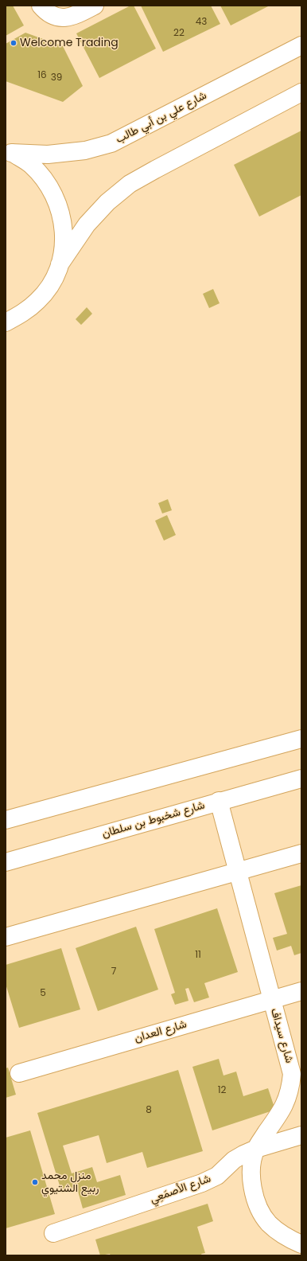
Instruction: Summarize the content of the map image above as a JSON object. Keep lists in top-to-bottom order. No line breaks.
{"streets":{"main road":["شارع علي بن أبي طالب","شارع شخبوط بن سلطان","شارع العدان","شارع سيداف","شارع الأصمَعِي"]},"crossings":[["شارع شخبوط بن سلطان","شارع سيداف"],["شارع العدان","شارع سيداف"],["شارع سيداف","شارع الأصمَعِي"]],"places":["Welcome Trading","منزل محمد ربيع الشتيوي"],"house_numbers":["43","22","16","39","11","7","5","12","8"]}
